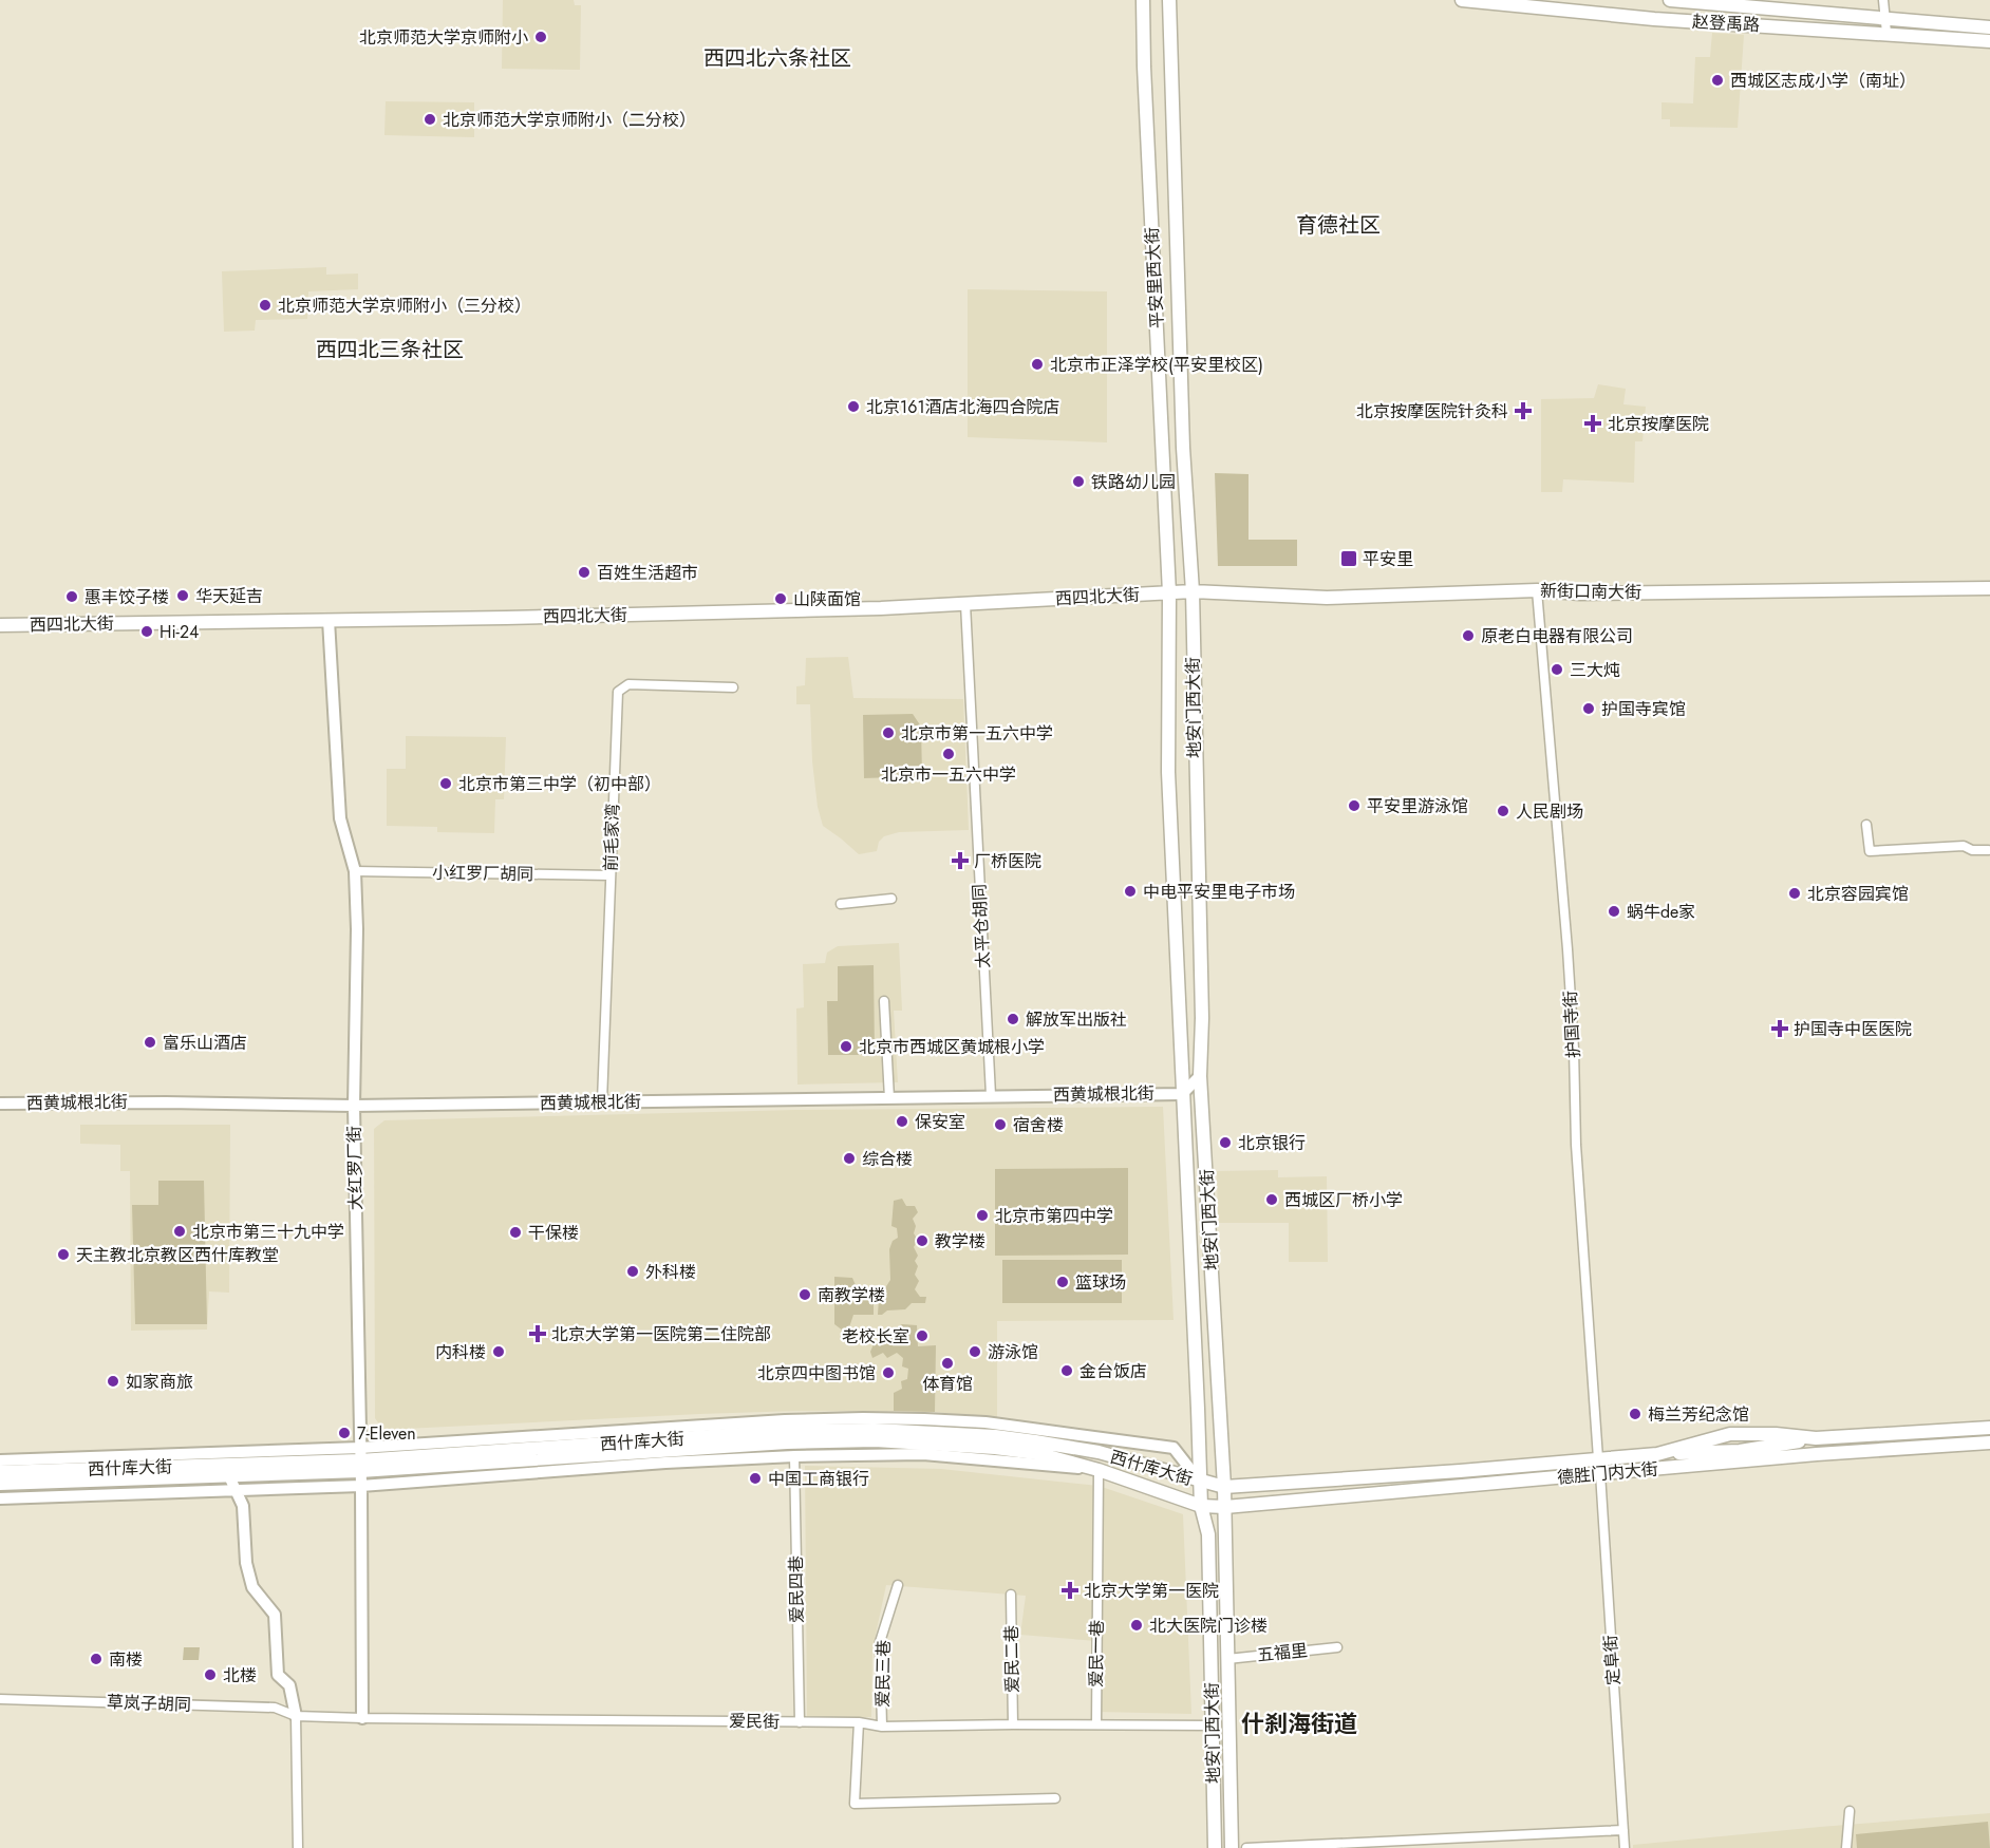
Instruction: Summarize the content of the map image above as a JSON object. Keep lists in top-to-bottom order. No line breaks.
{"streets":{"main road":["赵登禹路","平安里西大街","新街口南大街","西四北大街","地安门西大街","西什库大街","德胜门内大街"],"street":["前毛家湾","小红罗厂胡同","太平仓胡同","护国寺街","西黄城根北街","大红罗厂街","爱民四巷","五福里","爱民一巷","爱民二巷","定阜街","爱民三巷","草岚子胡同","爱民街"]},"crossings":[["平安里西大街","新街口南大街"],["平安里西大街","西四北大街"],["平安里西大街","地安门西大街"],["新街口南大街","西四北大街"],["新街口南大街","地安门西大街"],["新街口南大街","护国寺街"],["西四北大街","地安门西大街"],["西四北大街","太平仓胡同"],["西四北大街","大红罗厂街"],["地安门西大街","西黄城根北街"],["地安门西大街","西什库大街"],["地安门西大街","德胜门内大街"],["地安门西大街","五福里"],["地安门西大街","爱民街"],["前毛家湾","小红罗厂胡同"],["前毛家湾","西黄城根北街"],["小红罗厂胡同","大红罗厂街"],["太平仓胡同","西黄城根北街"],["护国寺街","德胜门内大街"],["西黄城根北街","大红罗厂街"],["大红罗厂街","西什库大街"],["大红罗厂街","爱民街"],["西什库大街","德胜门内大街"],["西什库大街","爱民四巷"],["西什库大街","爱民一巷"],["德胜门内大街","定阜街"],["爱民四巷","爱民街"],["爱民一巷","爱民街"],["爱民二巷","爱民街"],["爱民三巷","爱民街"],["草岚子胡同","爱民街"]],"districts":["西四北六条社区","育德社区","西四北三条社区","什刹海街道"],"places":{"other":["北京师范大学京师附小","西城区志成小学（南址）","北京师范大学京师附小（二分校）","北京师范大学京师附小（三分校）","北京市正泽学校(平安里校区)","北京161酒店北海四合院店","铁路幼儿园","百姓生活超市","华天延吉","惠丰饺子楼","山陕面馆","Hi-24","原老白电器有限公司","三大炖","护国寺宾馆","北京市第一五六中学","北京市一五六中学","北京市第三中学（初中部）","平安里游泳馆","人民剧场","中电平安里电子市场","北京容园宾馆","蜗牛de家","解放军出版社","富乐山酒店","北京市西城区黄城根小学","保安室","宿舍楼","北京银行","综合楼","西城区厂桥小学","北京市第四中学","北京市第三十九中学","干保楼","教学楼","天主教北京教区西什库教堂","外科楼","篮球场","南教学楼","老校长室","内科楼","游泳馆","体育馆","金台饭店","北京四中图书馆","如家商旅","梅兰芳纪念馆","7-Eleven","中国工商银行","北大医院门诊楼","南楼","北楼"],"health":["北京按摩医院针灸科","北京按摩医院","厂桥医院","护国寺中医医院","北京大学第一医院第二住院部","北京大学第一医院"],"transit":["平安里"]}}
